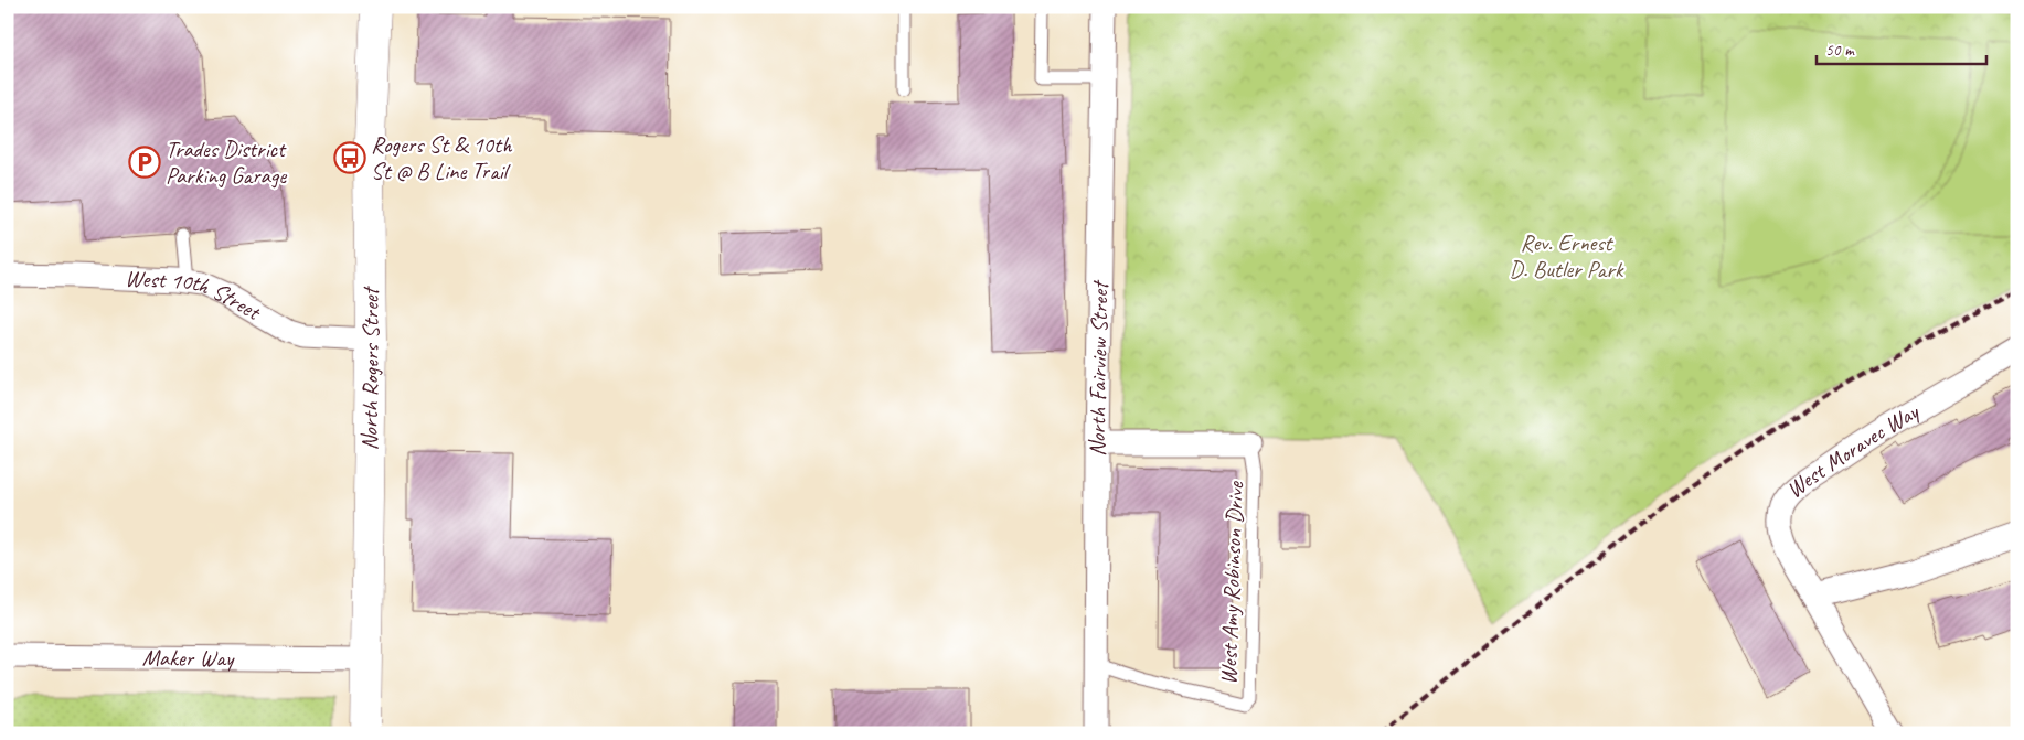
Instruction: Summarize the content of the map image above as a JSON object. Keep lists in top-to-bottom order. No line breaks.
{"streets":{"street":["West 10th Street","North Rogers Street","North Fairview Street","West Moravec Way","Maker Way"],"lane":["West Amy Robinson Drive"]},"crossings":[["West 10th Street","North Rogers Street"],["North Rogers Street","Maker Way"],["North Fairview Street","West Amy Robinson Drive"]],"parks":["Rev. Ernest D. Butler Park"],"places":{"bus stop":["Rogers St & 10th St @ B Line Trail"],"parking":["Trades District Parking Garage"]},"scale_bar":"50 m"}
